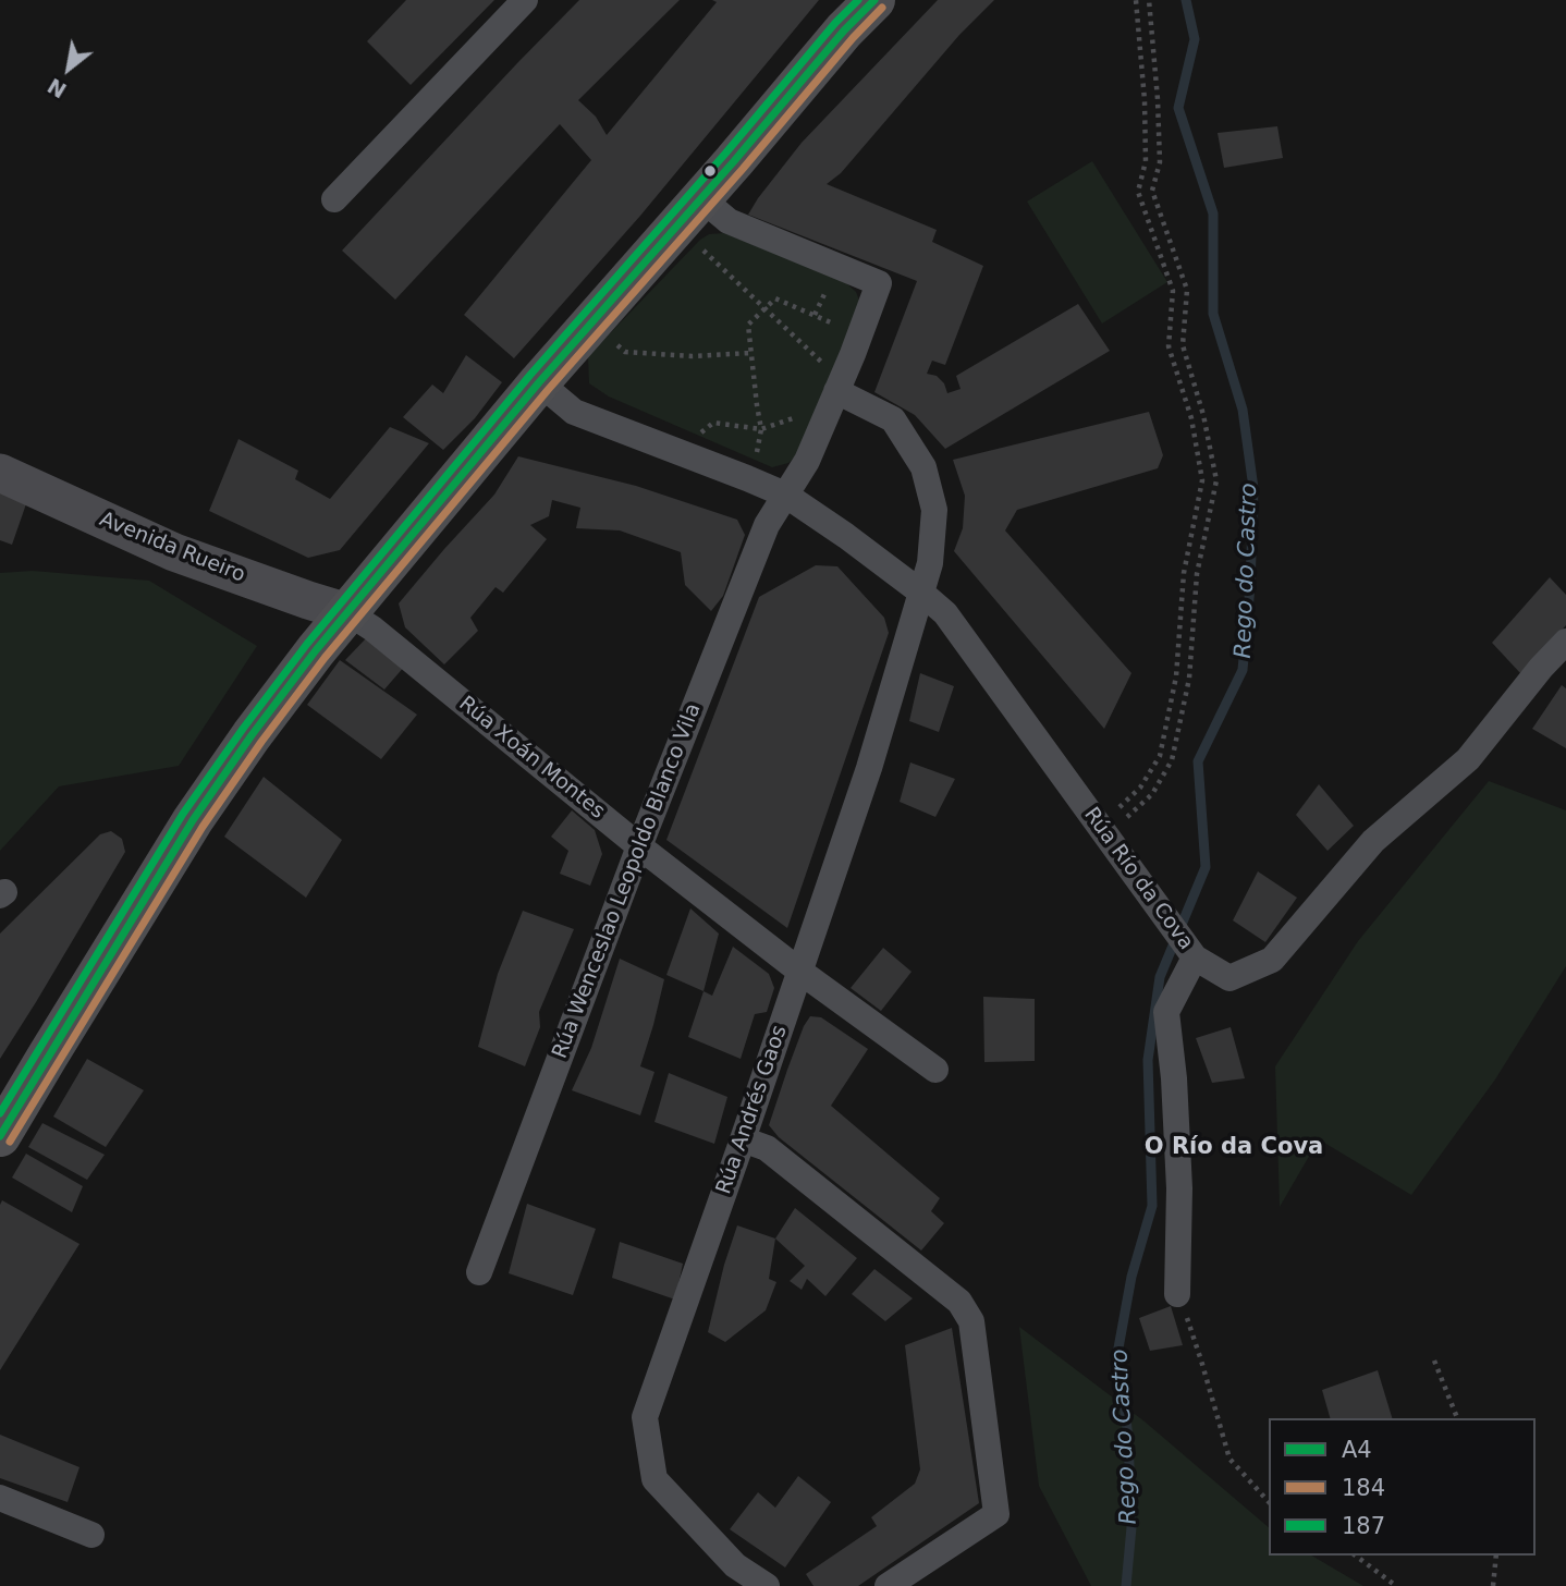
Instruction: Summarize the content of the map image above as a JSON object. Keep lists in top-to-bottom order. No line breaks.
{"streets":{"street":["Avenida Rueiro","Rúa Xoán Montes","Rúa Río da Cova","Rúa Wenceslao Leopoldo Blanco Vila","Rúa Andrés Gaos"]},"crossings":[["Avenida Rueiro","Rúa Xoán Montes"],["Rúa Xoán Montes","Rúa Wenceslao Leopoldo Blanco Vila"],["Rúa Xoán Montes","Rúa Andrés Gaos"],["Rúa Río da Cova","Rúa Wenceslao Leopoldo Blanco Vila"],["Rúa Río da Cova","Rúa Andrés Gaos"],["Rúa Wenceslao Leopoldo Blanco Vila","Rúa Andrés Gaos"]],"districts":["O Río da Cova"],"water":["Rego do Castro"],"lines":["transit line A4","transit line 187","transit line 184"],"legend":["A4","184","187"],"north":"bottom left"}
